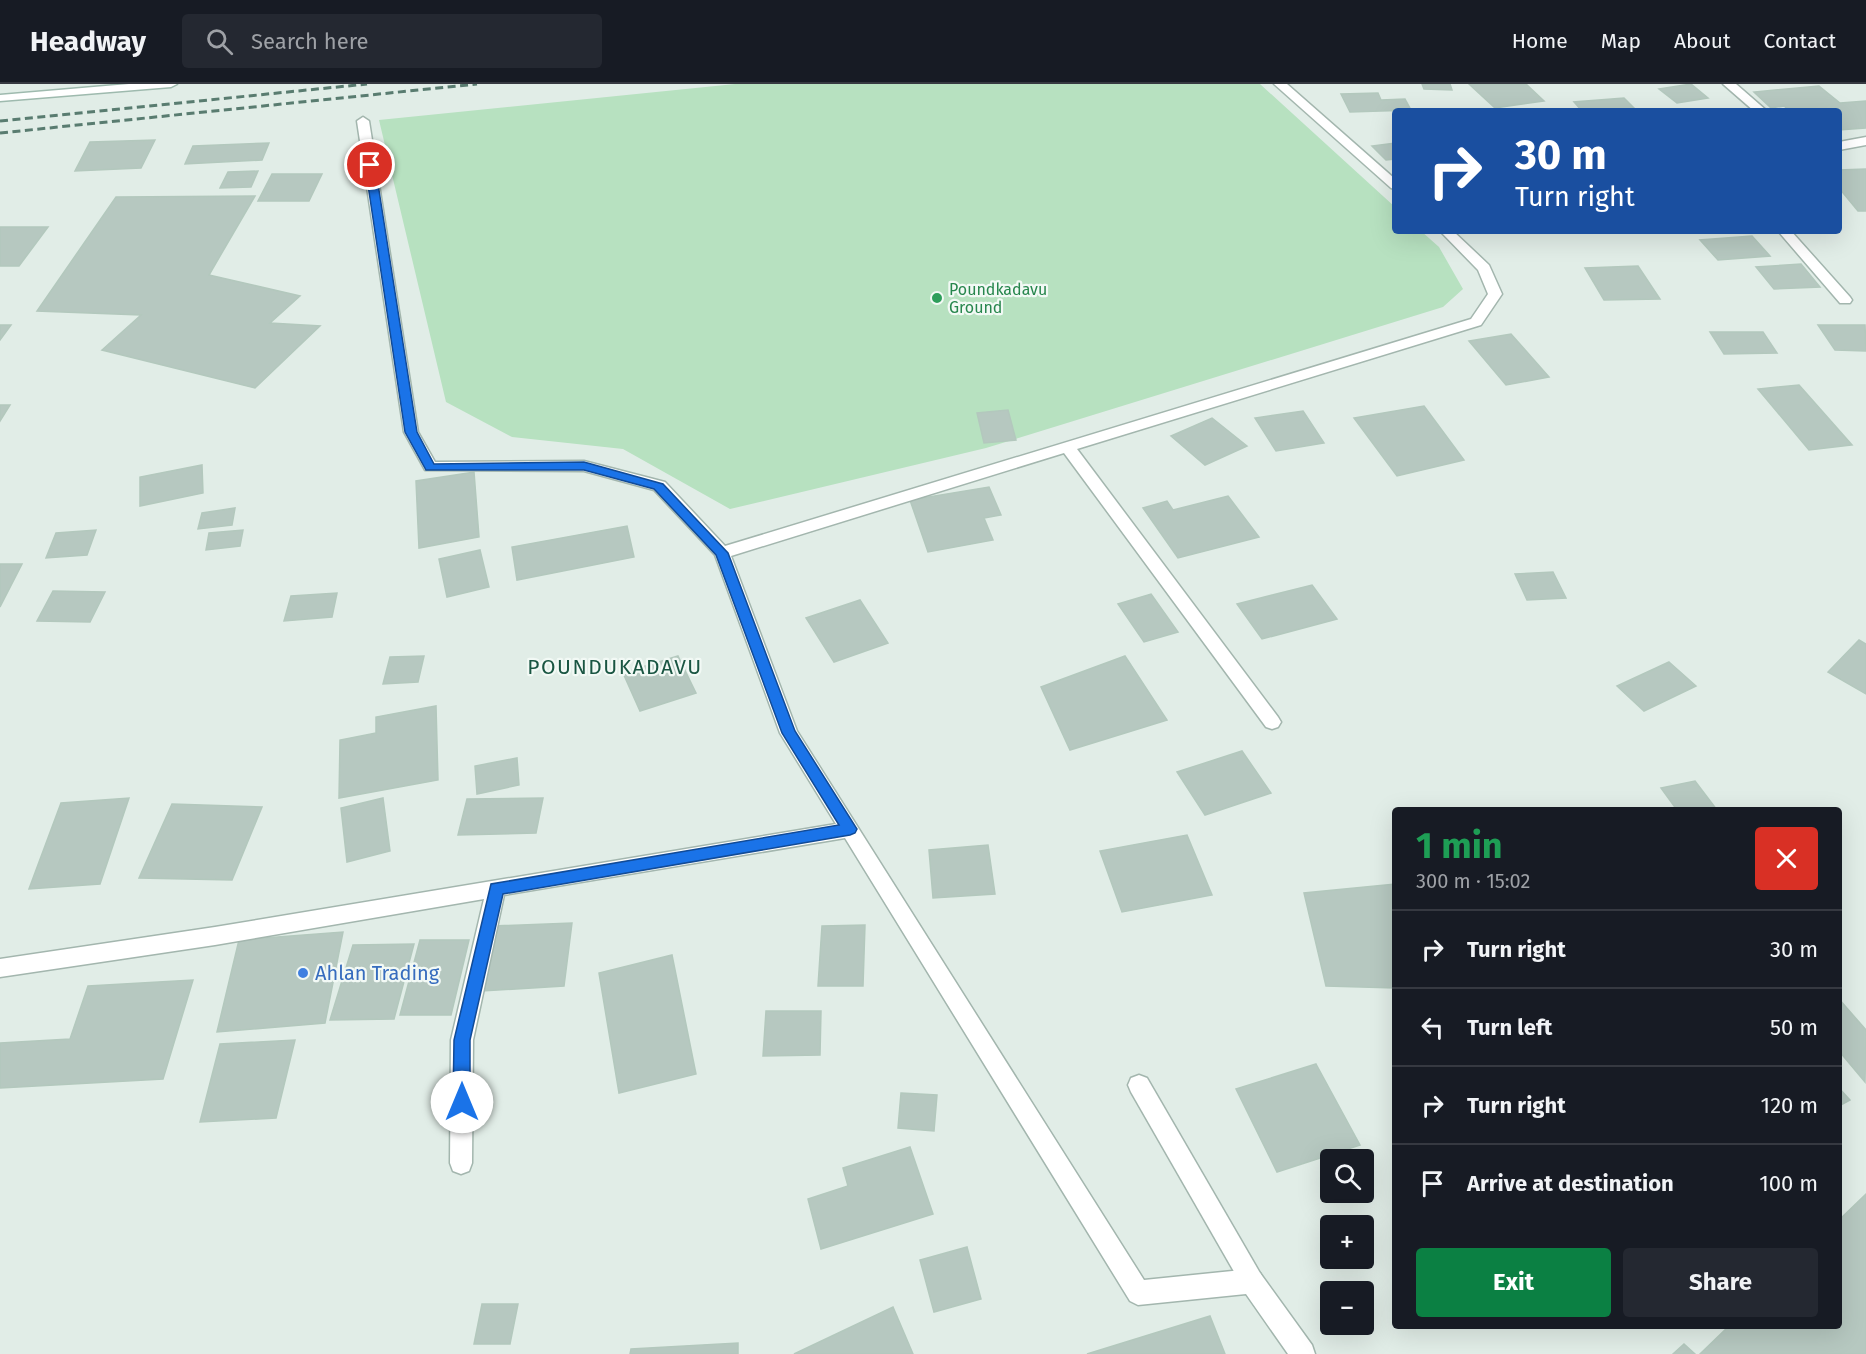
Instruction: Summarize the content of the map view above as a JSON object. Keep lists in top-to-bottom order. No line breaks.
{"districts":["POUNDUKADAVU"],"places":["Poundkadavu Ground","Ahlan Trading"],"page":{"header":"Headway","search":"Search here","nav":["Home","Map","About","Contact"],"turn":["30 m","Turn right"],"heading":["1 min","300 m · 15:02"],"list":[{"name":"Turn right","value":"30 m"},{"name":"Turn left","value":"50 m"},{"name":"Turn right","value":"120 m"},{"name":"Arrive at destination","value":"100 m"}],"map_buttons":["+","−"],"buttons":["Exit","Share"]}}
